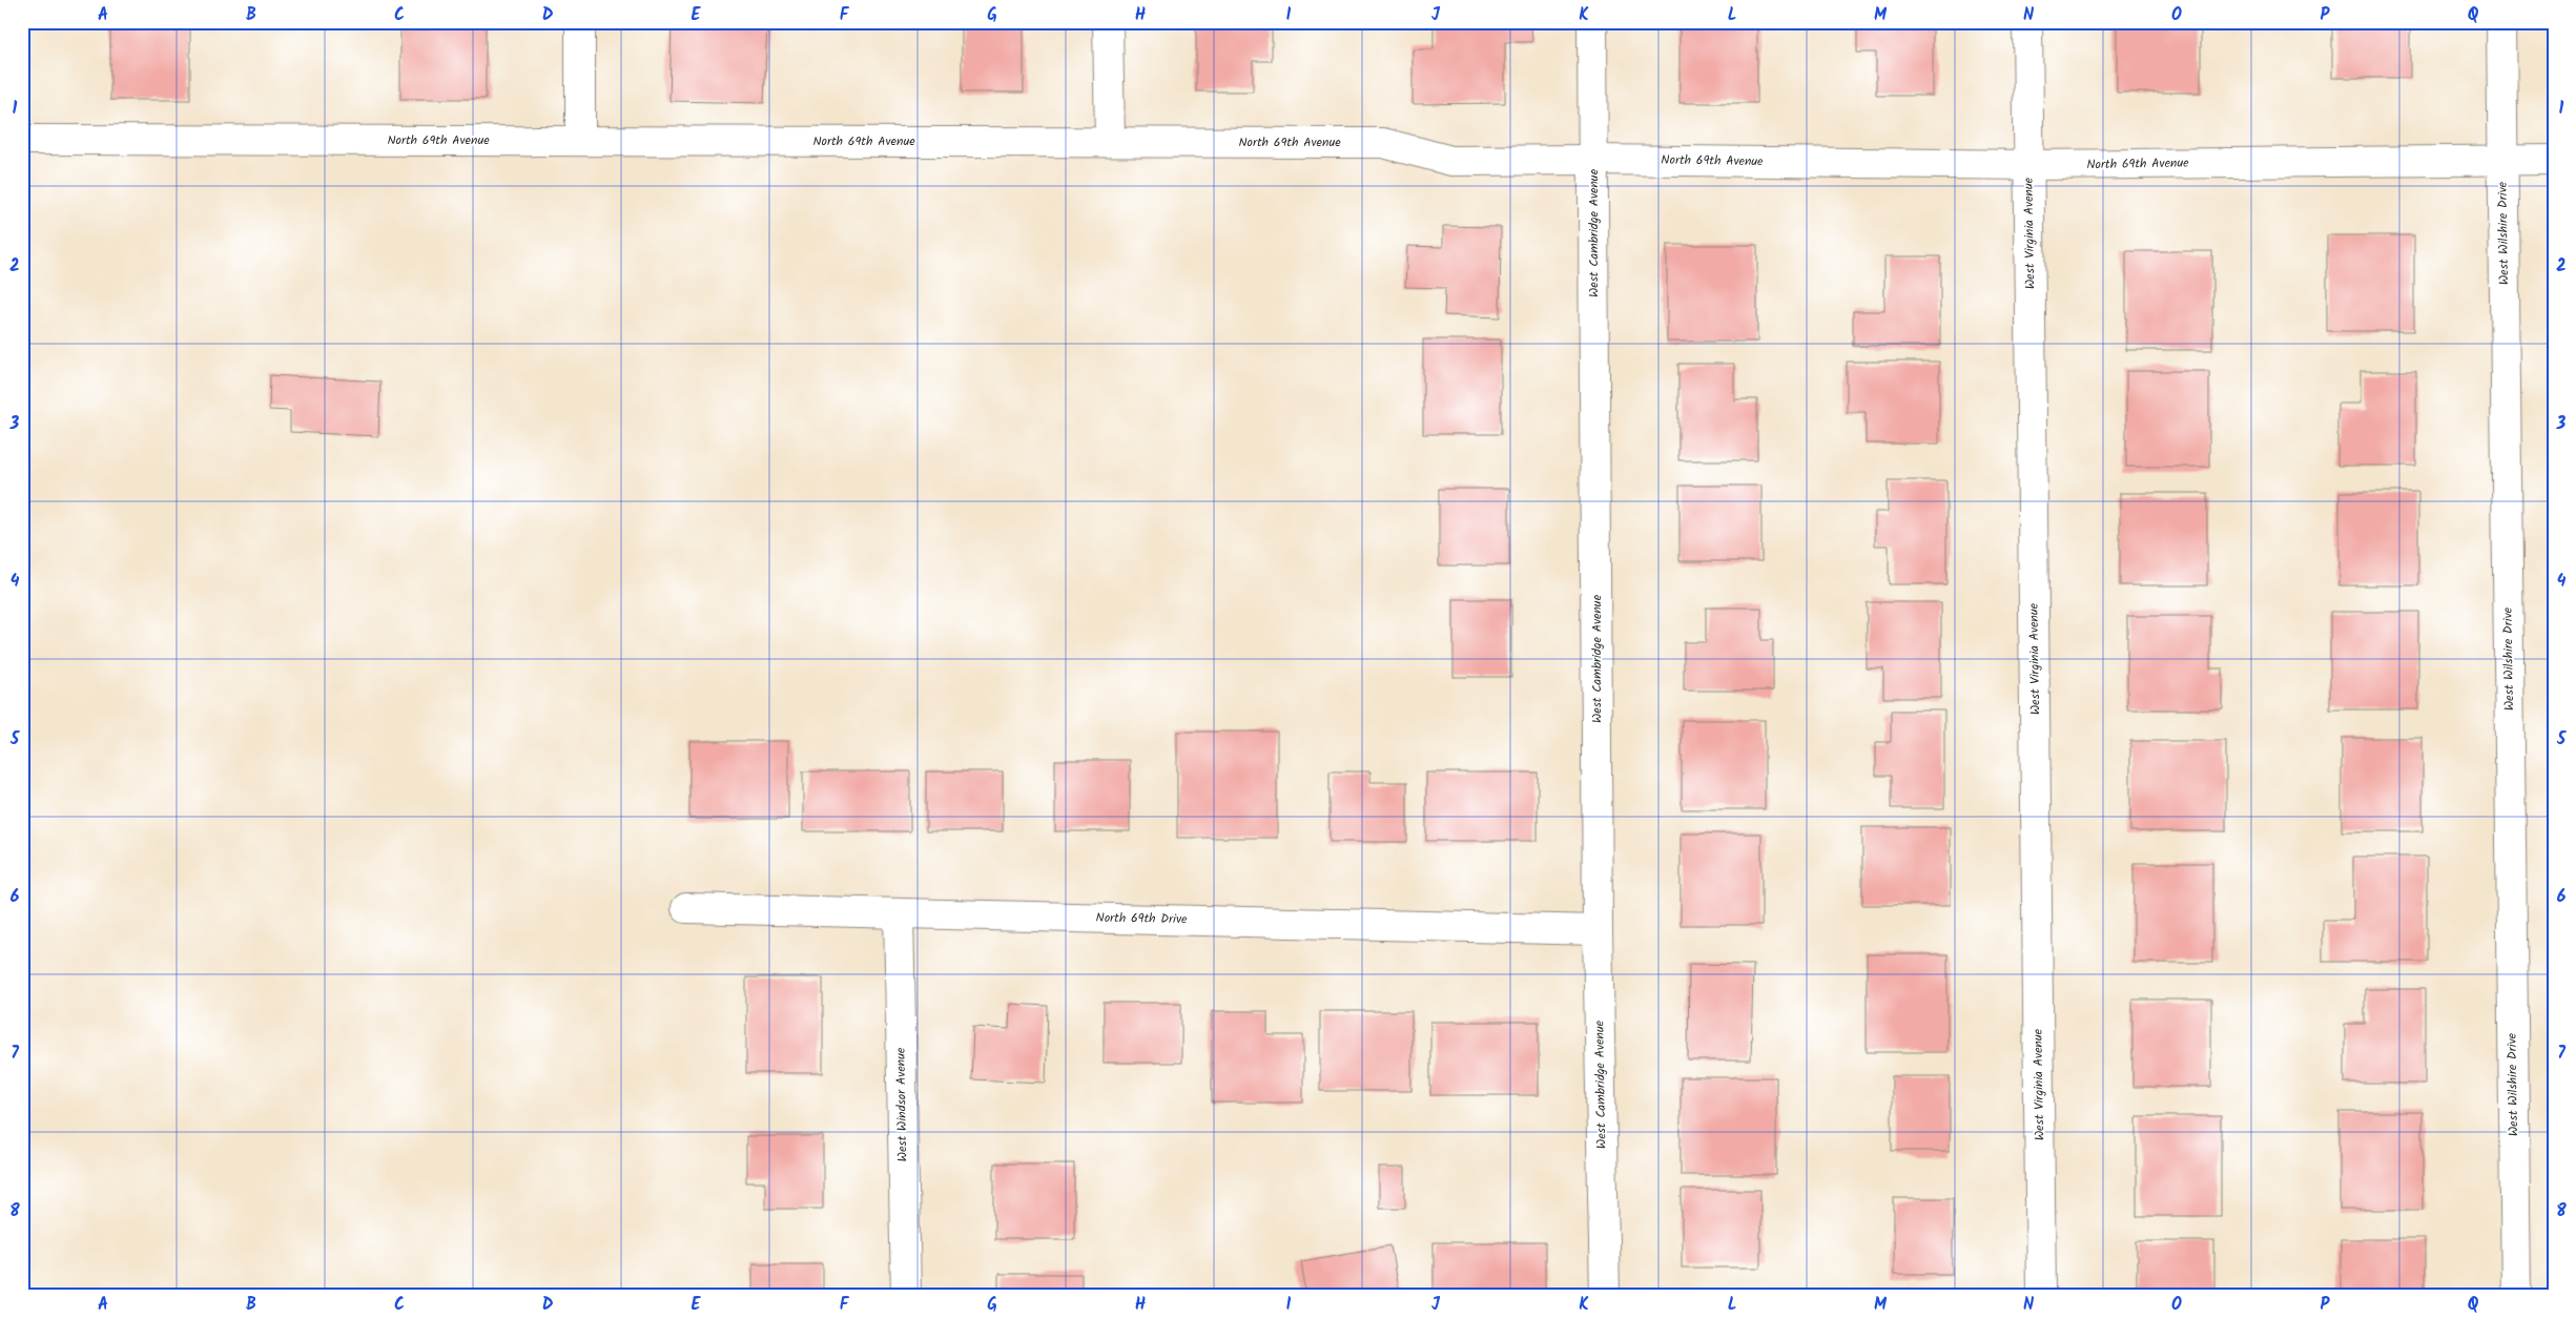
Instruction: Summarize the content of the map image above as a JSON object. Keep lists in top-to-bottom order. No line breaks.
{"streets":{"street":["North 69th Avenue","West Cambridge Avenue","West Virginia Avenue","West Wilshire Drive","North 69th Drive","West Windsor Avenue"]},"crossings":[["North 69th Avenue","West Cambridge Avenue"],["North 69th Avenue","West Virginia Avenue"],["North 69th Avenue","West Wilshire Drive"],["West Cambridge Avenue","North 69th Drive"],["North 69th Drive","West Windsor Avenue"]],"grid":{"columns":["A","B","C","D","E","F","G","H","I","J","K","L","M","N","O","P","Q"],"rows":["1","2","3","4","5","6","7","8"]}}
